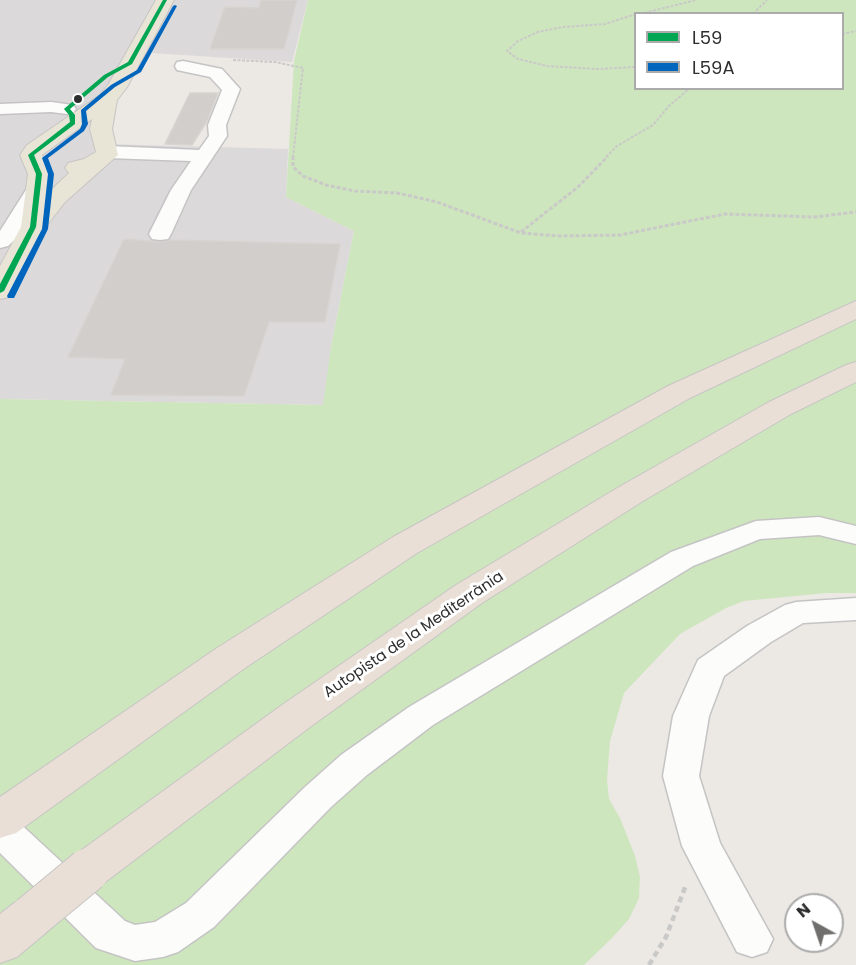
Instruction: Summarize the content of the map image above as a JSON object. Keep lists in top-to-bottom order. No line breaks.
{"streets":{"highway":["Autopista de la Mediterrània"]},"lines":["transit line L59","transit line L59A"],"legend":["L59","L59A"],"north":"top left"}
